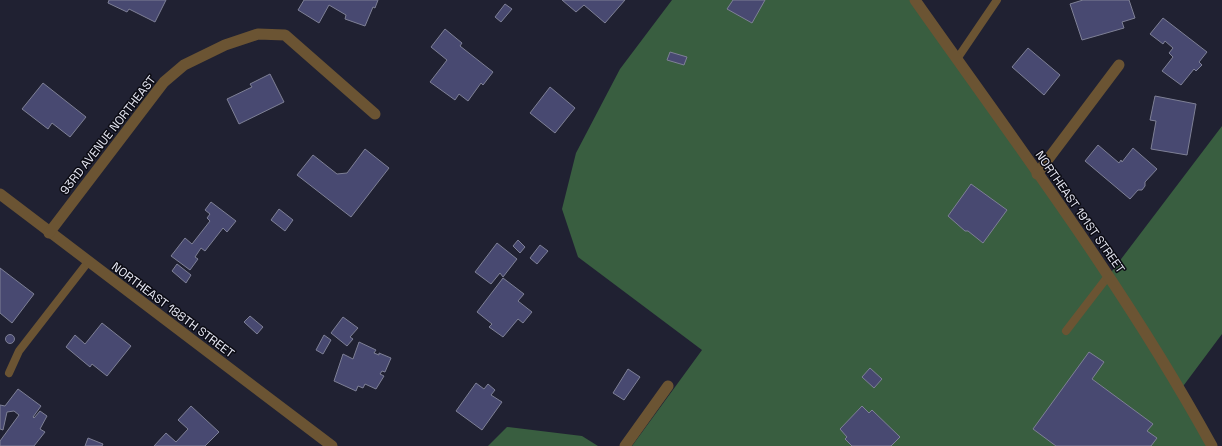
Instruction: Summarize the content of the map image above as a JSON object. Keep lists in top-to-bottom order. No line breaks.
{"streets":{"street":["93RD AVENUE NORTHEAST","NORTHEAST 191ST STREET","NORTHEAST 188TH STREET"]},"crossings":[["93RD AVENUE NORTHEAST","NORTHEAST 188TH STREET"]]}
